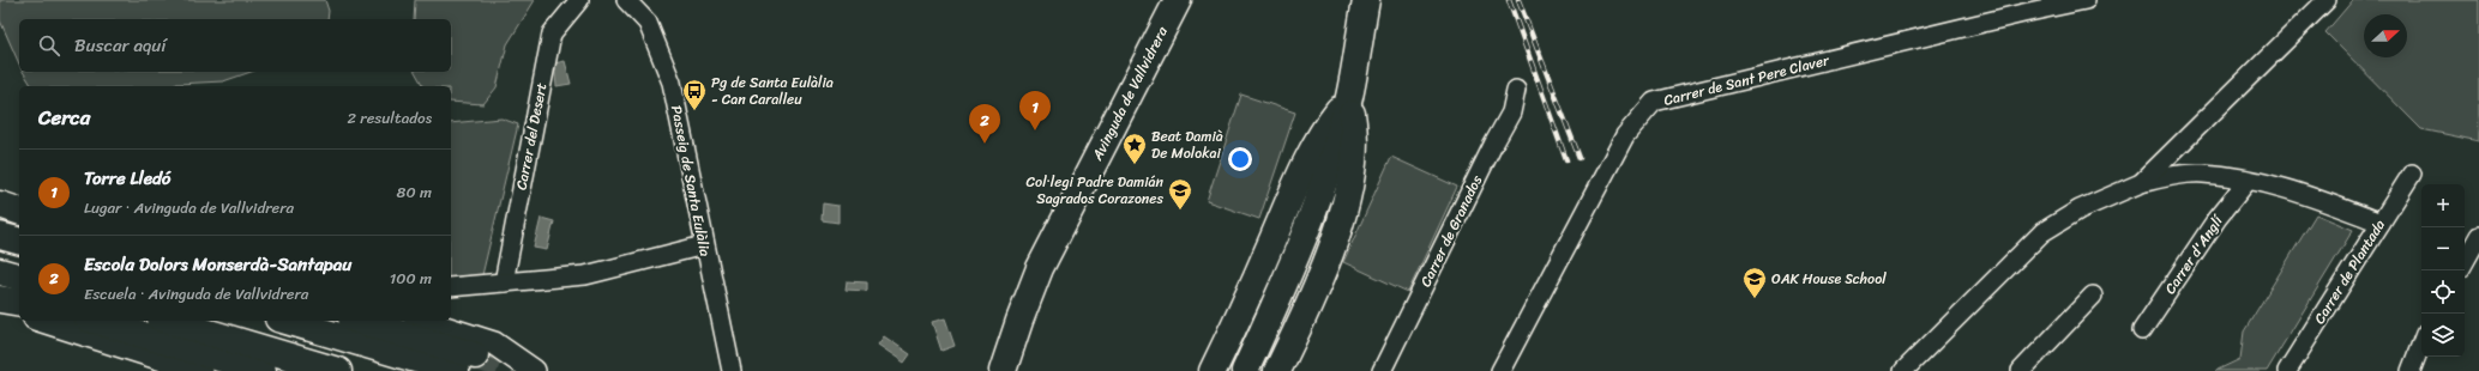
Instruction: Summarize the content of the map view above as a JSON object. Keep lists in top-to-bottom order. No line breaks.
{"streets":{"main road":["Avinguda de Vallvidrera"],"street":["Carrer de Sant Pere Claver","Carrer del Desert","Passeig de Santa Eulàlia","Carrer de Granados","Carrer d'Anglí","Carrer de Plantada"]},"places":{"bus stop":["Pg de Santa Eulàlia - Can Caralleu"],"place":["Beat Damià De Molokai"],"school or university":["Col·legi Padre Damián Sagrados Corazones","OAK House School"]},"north":"right","page":{"search":"Buscar aquí","heading":["Cerca","2 resultados"],"pins":["1","2"],"list":[{"mark":"1","name":"Torre Lledó","note":"Lugar · Avinguda de Vallvidrera","value":"80 m"},{"mark":"2","name":"Escola Dolors Monserdà-Santapau","note":"Escuela · Avinguda de Vallvidrera","value":"100 m"}],"map_buttons":["+","−"]}}
